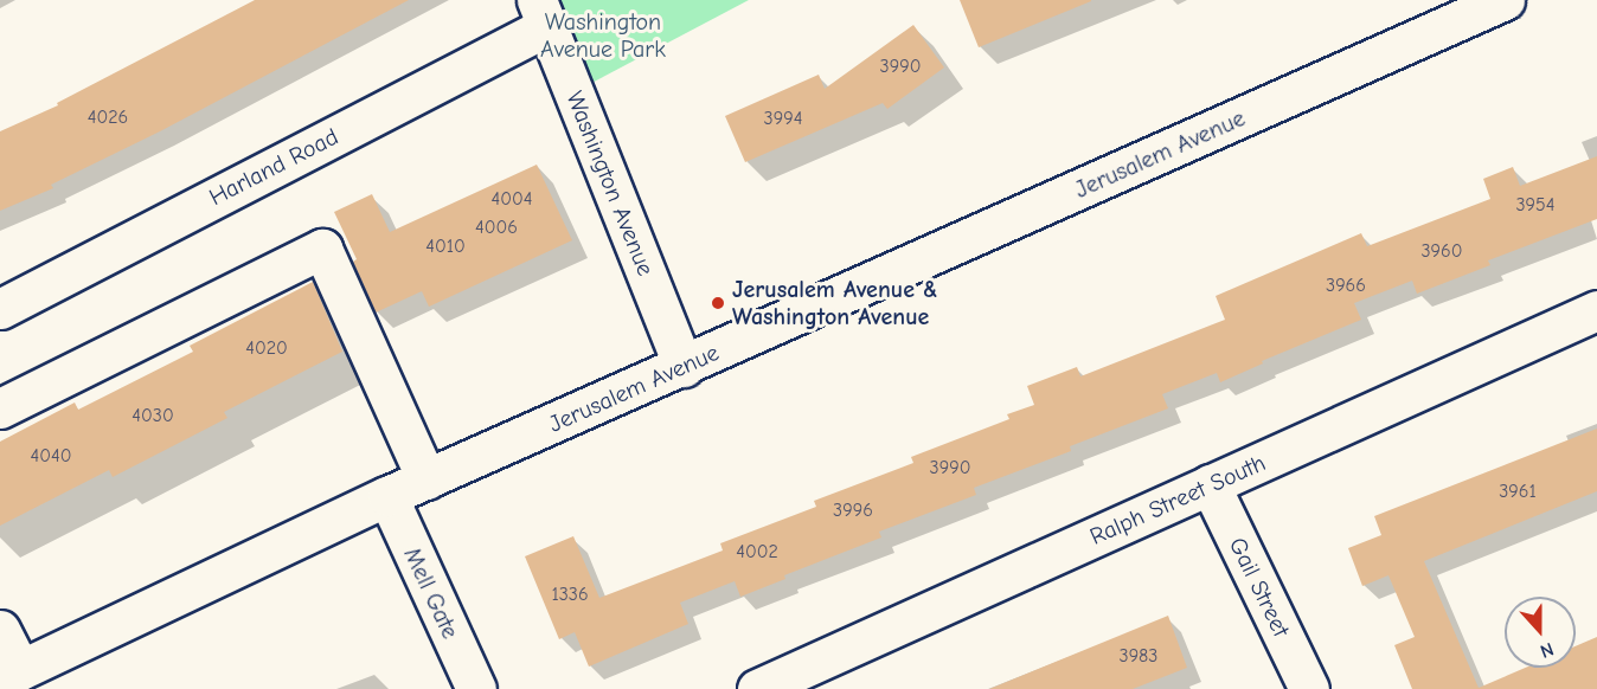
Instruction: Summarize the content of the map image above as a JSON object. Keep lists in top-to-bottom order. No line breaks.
{"streets":{"street":["Jerusalem Avenue","Harland Road","Washington Avenue","Ralph Street South","Gail Street","Mell Gate"]},"crossings":[["Jerusalem Avenue","Washington Avenue"],["Jerusalem Avenue","Mell Gate"],["Harland Road","Washington Avenue"],["Ralph Street South","Gail Street"]],"parks":["Washington Avenue Park"],"places":["Jerusalem Avenue & Washington Avenue"],"house_numbers":["3990","4026","3994","4004","3954","4006","4010","3960","3966","4020","4030","4040","3990","3961","3996","4002","1336","3983"],"north":"bottom"}
